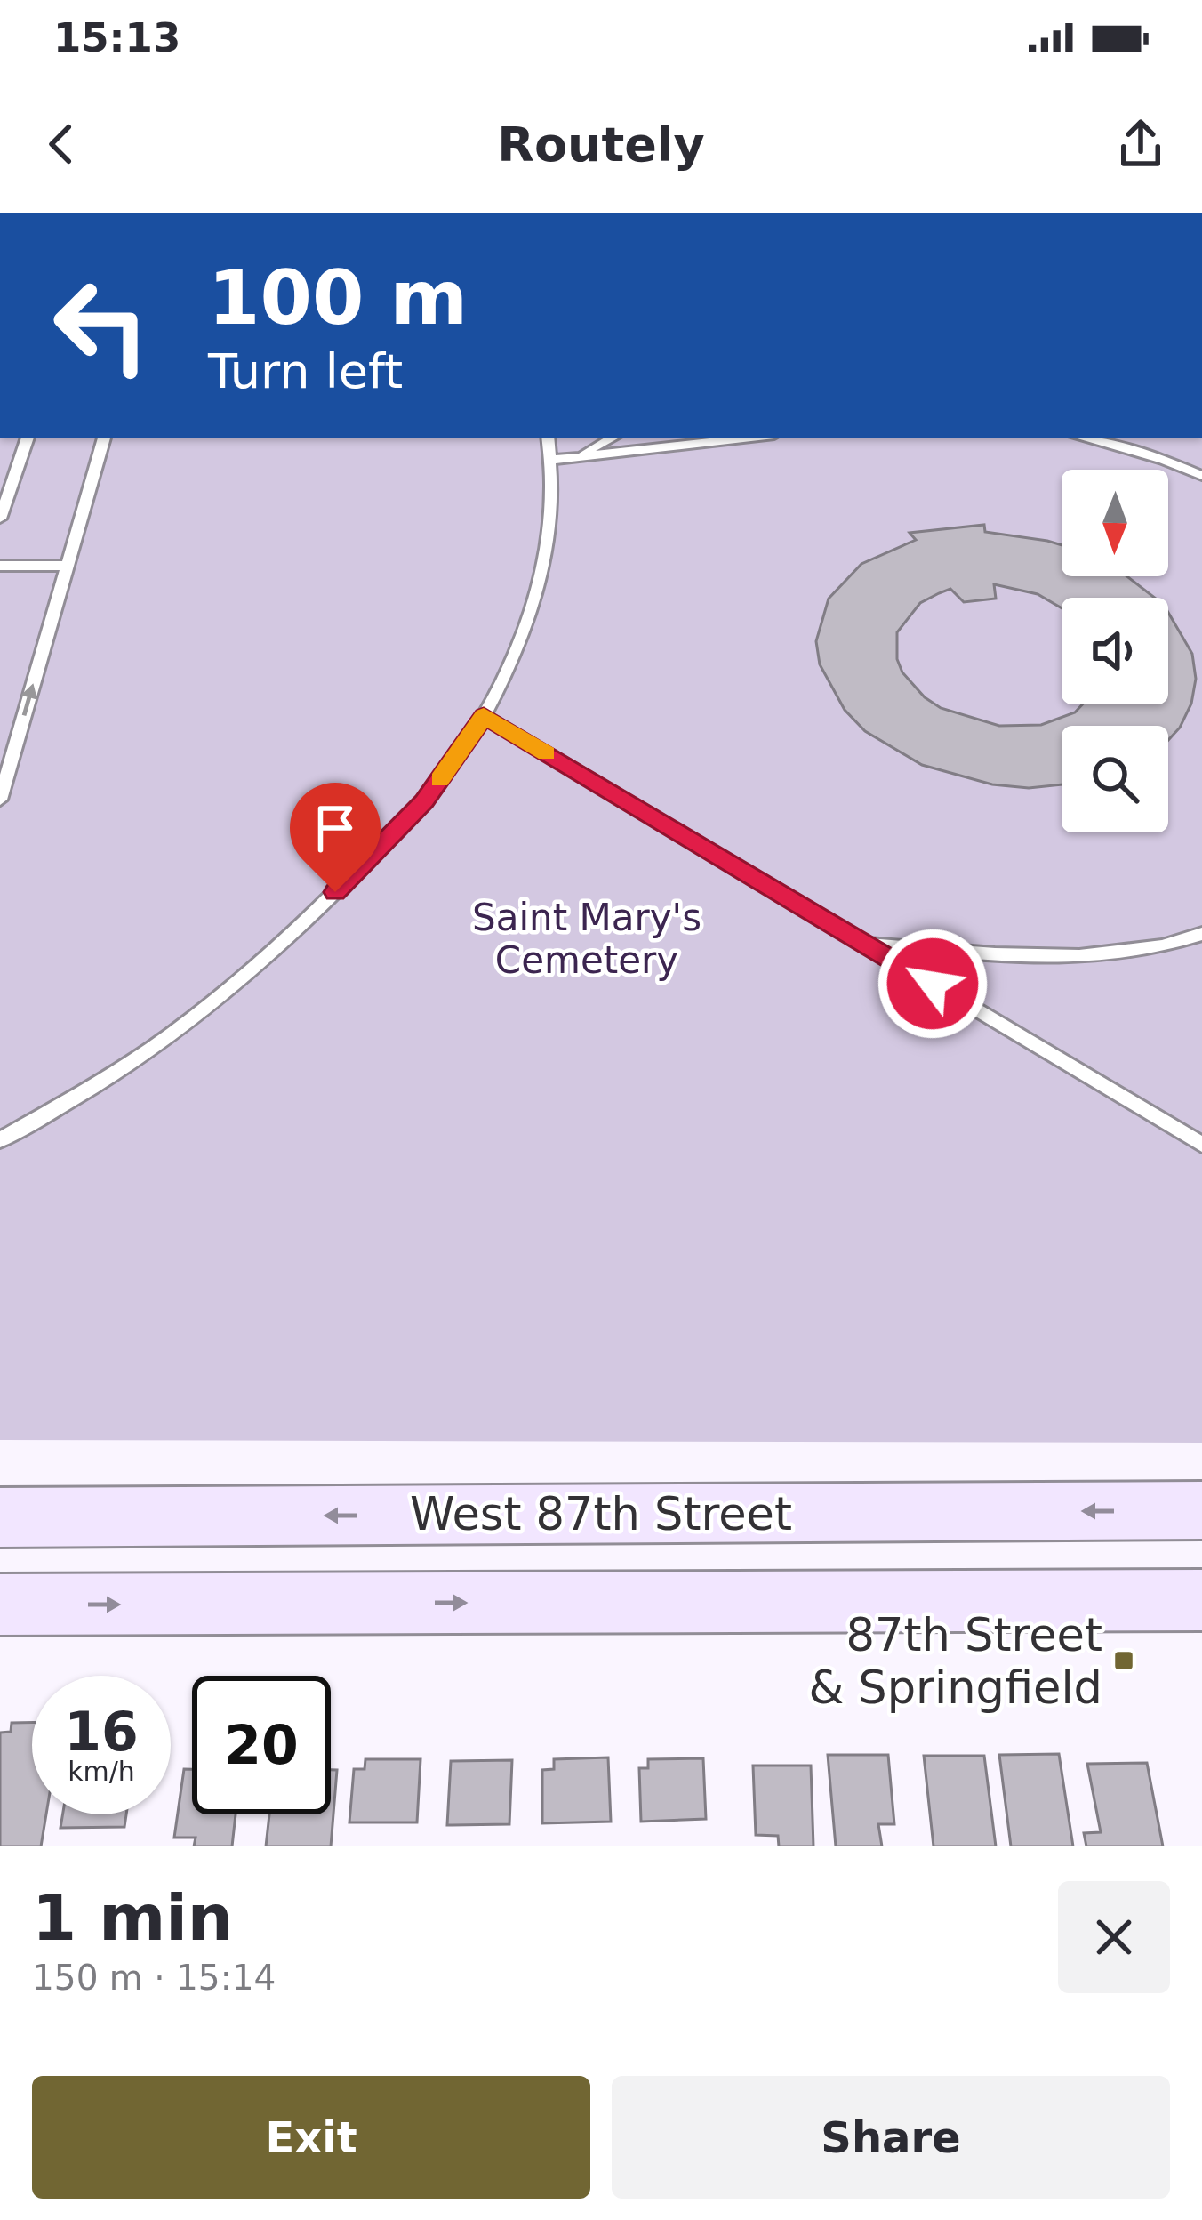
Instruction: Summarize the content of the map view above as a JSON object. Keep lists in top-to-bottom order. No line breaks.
{"streets":{"main road":["West 87th Street"]},"parks":["Saint Mary's Cemetery"],"places":{"transit":["87th Street & Springfield"]},"north":"bottom","page":{"status":"15:13","header":"Routely","turn":["100 m","Turn left"],"speed":"16 km/h","limit":"20","heading":["1 min","150 m · 15:14"],"buttons":["Exit","Share"]}}
